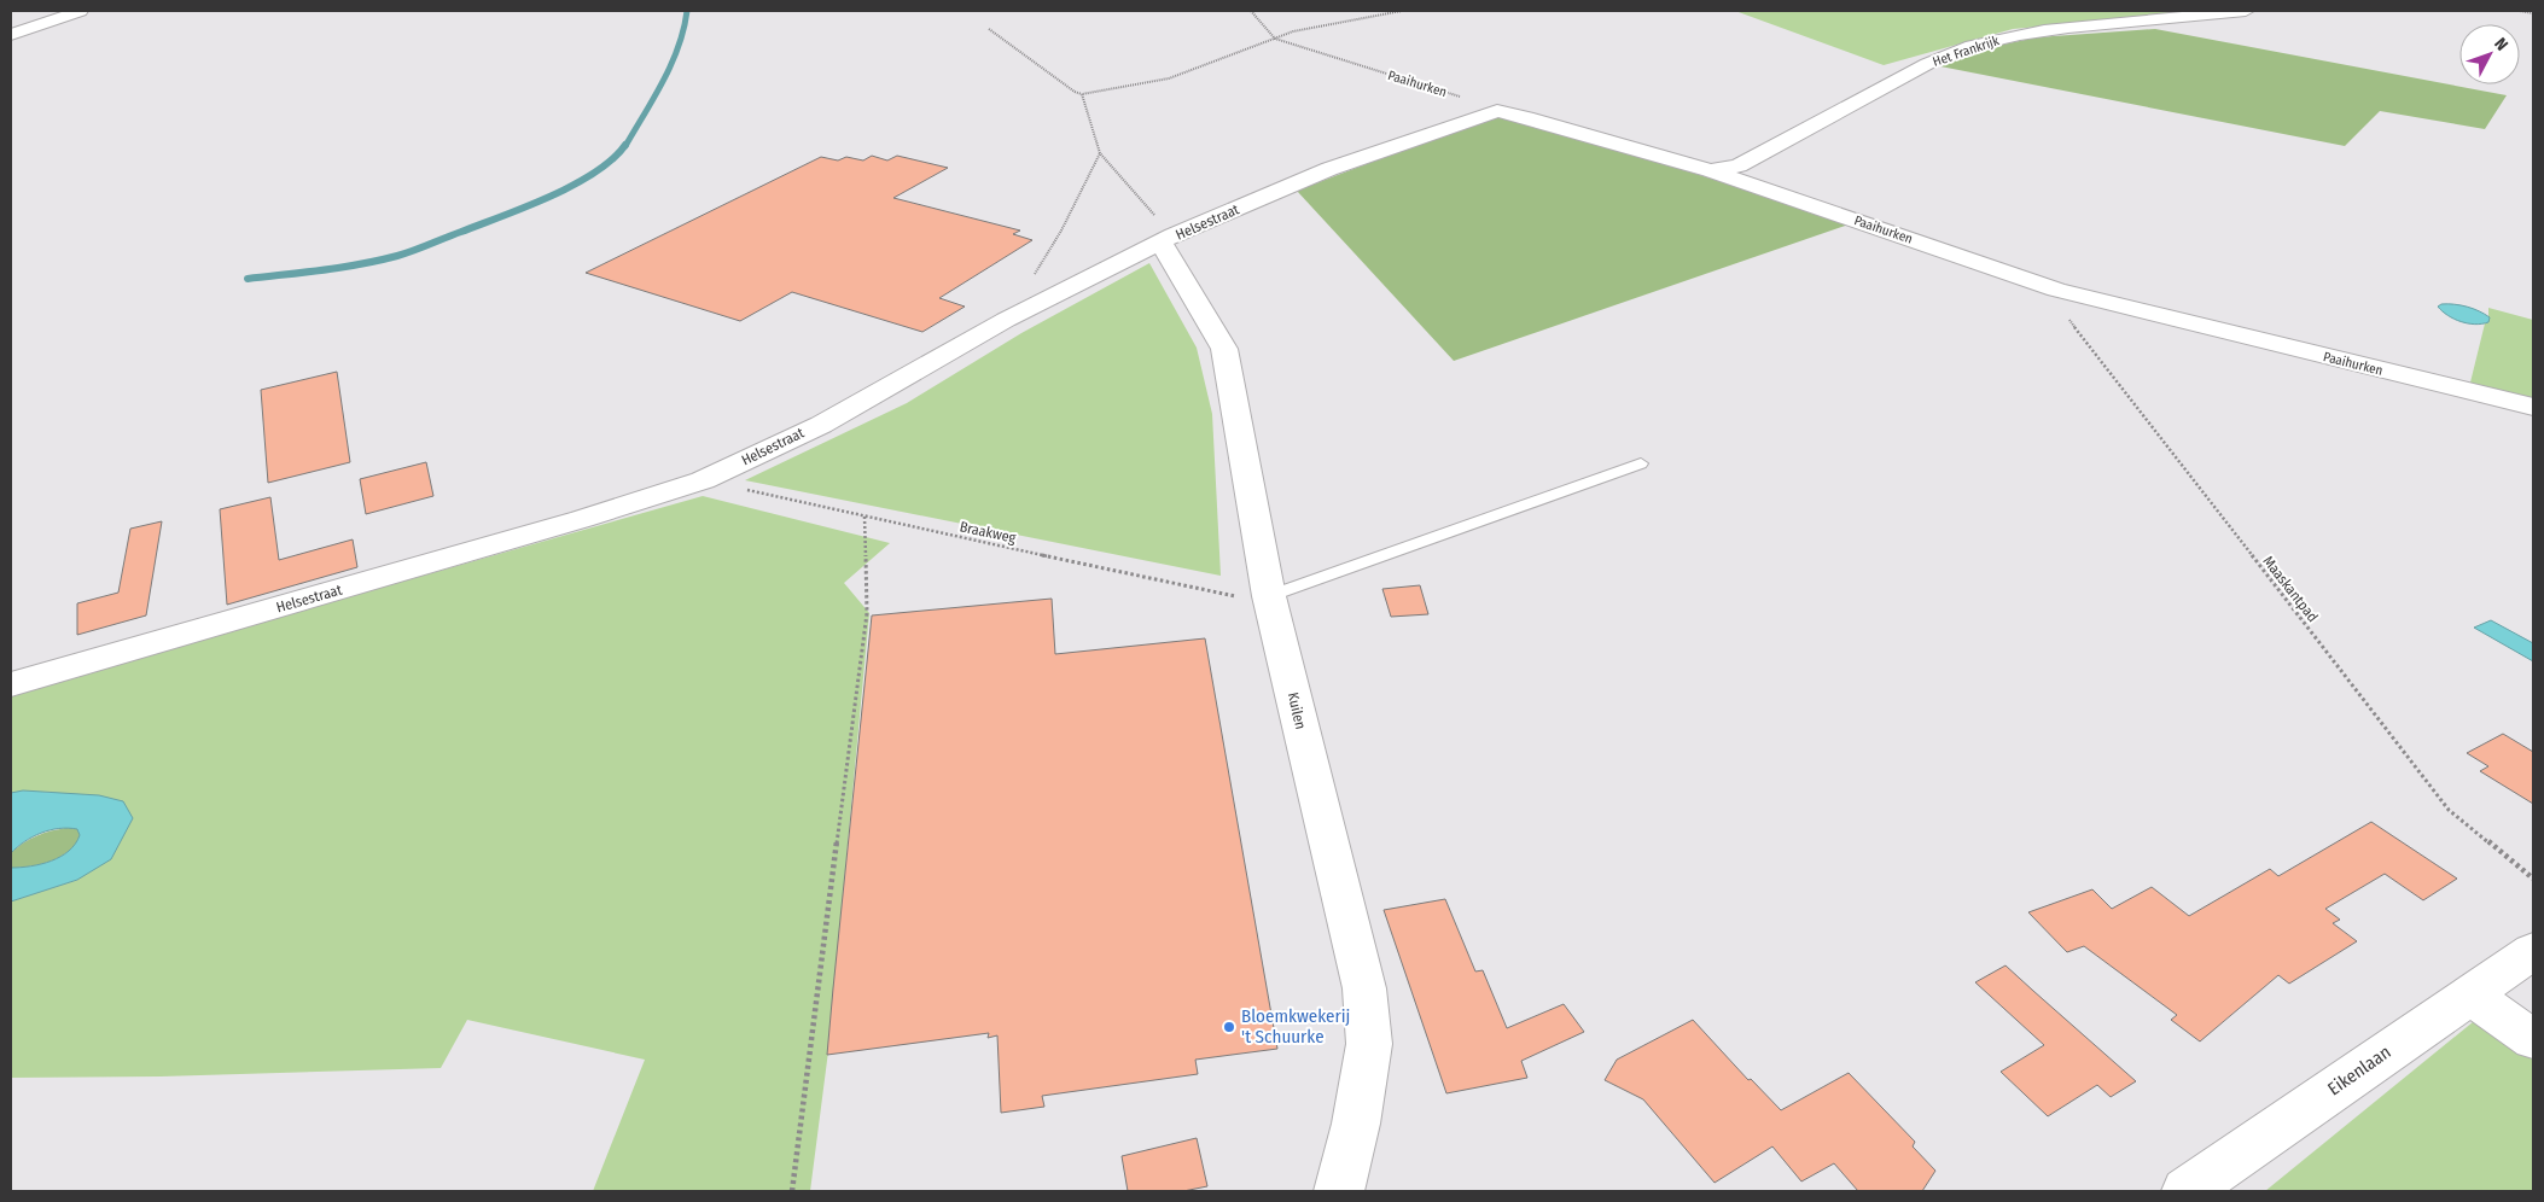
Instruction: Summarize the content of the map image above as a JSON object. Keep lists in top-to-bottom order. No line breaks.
{"streets":{"street":["Het Frankrijk","Paaihurken","Helsestraat","Kuilen","Eikenlaan"],"path":["Braakweg","Maaskantpad"]},"crossings":[["Het Frankrijk","Paaihurken"],["Paaihurken","Helsestraat"],["Paaihurken","Maaskantpad"],["Helsestraat","Braakweg"],["Helsestraat","Kuilen"],["Braakweg","Kuilen"]],"places":["Bloemkwekerij 't Schuurke"],"north":"top right"}
